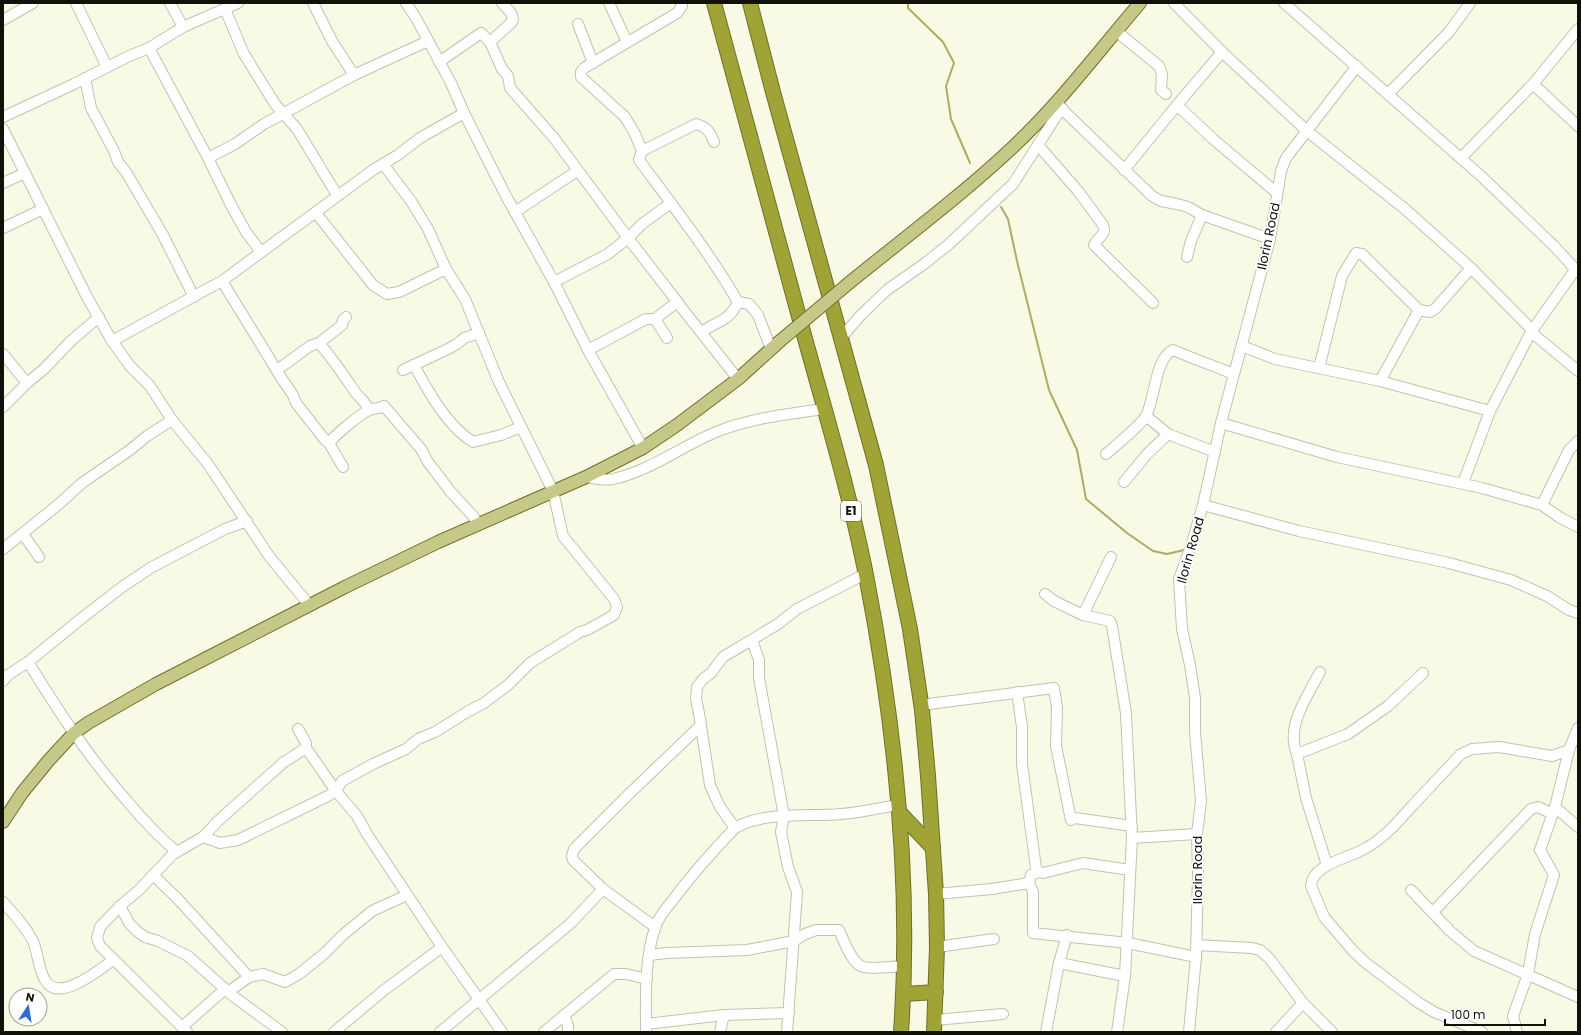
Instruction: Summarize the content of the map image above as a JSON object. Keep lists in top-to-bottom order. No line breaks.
{"streets":{"highway":["E1"],"street":["Ilorin Road"]},"scale_bar":"100 m","north":"top"}
